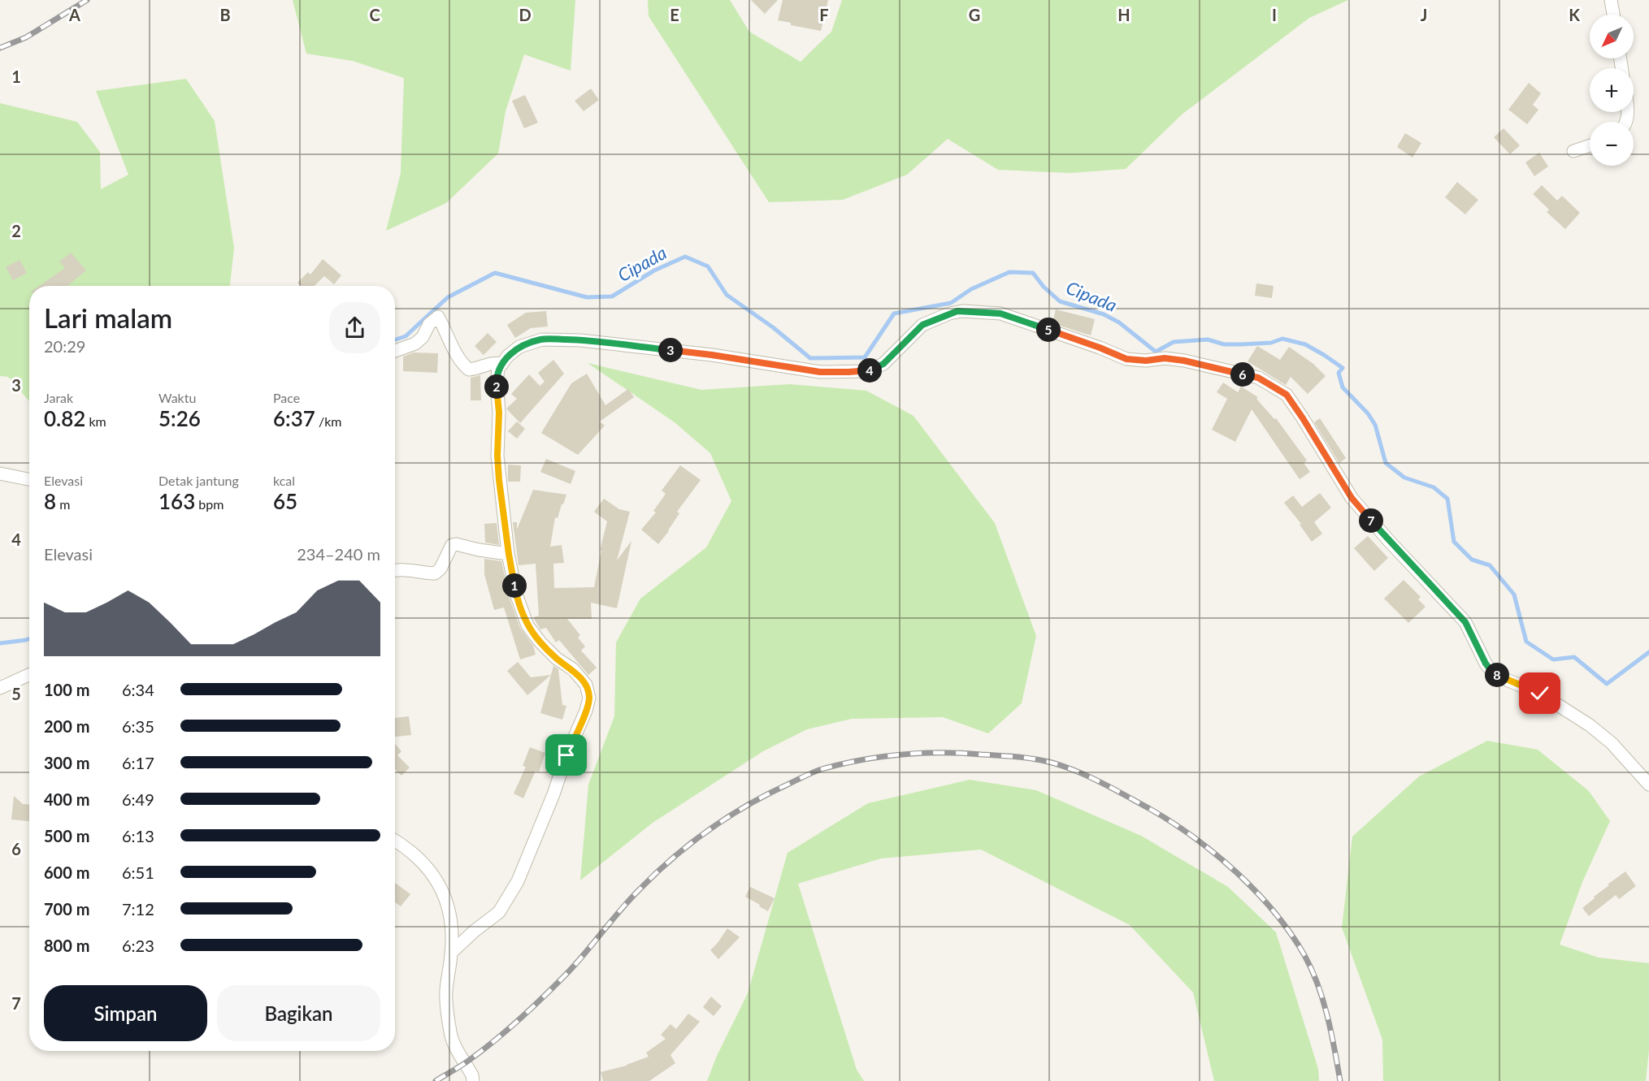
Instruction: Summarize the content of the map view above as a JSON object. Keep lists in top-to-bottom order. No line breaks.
{"water":["Cipada"],"north":"bottom left","page":{"map_buttons":["+","−"],"heading":["Lari malam","20:29"],"pins":["5","3","4","6","2","7","1","8"],"stats":[["Jarak","0.82 km"],["Waktu","5:26"],["Pace","6:37 /km"],["Elevasi","8 m"],["Detak jantung","163 bpm"],["kcal","65"]],"chart":["Elevasi","234–240 m"],"list":[{"name":"100 m","note":"6:34"},{"name":"200 m","note":"6:35"},{"name":"300 m","note":"6:17"},{"name":"400 m","note":"6:49"},{"name":"500 m","note":"6:13"},{"name":"600 m","note":"6:51"},{"name":"700 m","note":"7:12"},{"name":"800 m","note":"6:23"}],"buttons":["Simpan","Bagikan"]},"grid":{"columns":["A","B","C","D","E","F","G","H","I","J","K"],"rows":["1","2","3","4","5","6","7"]}}
